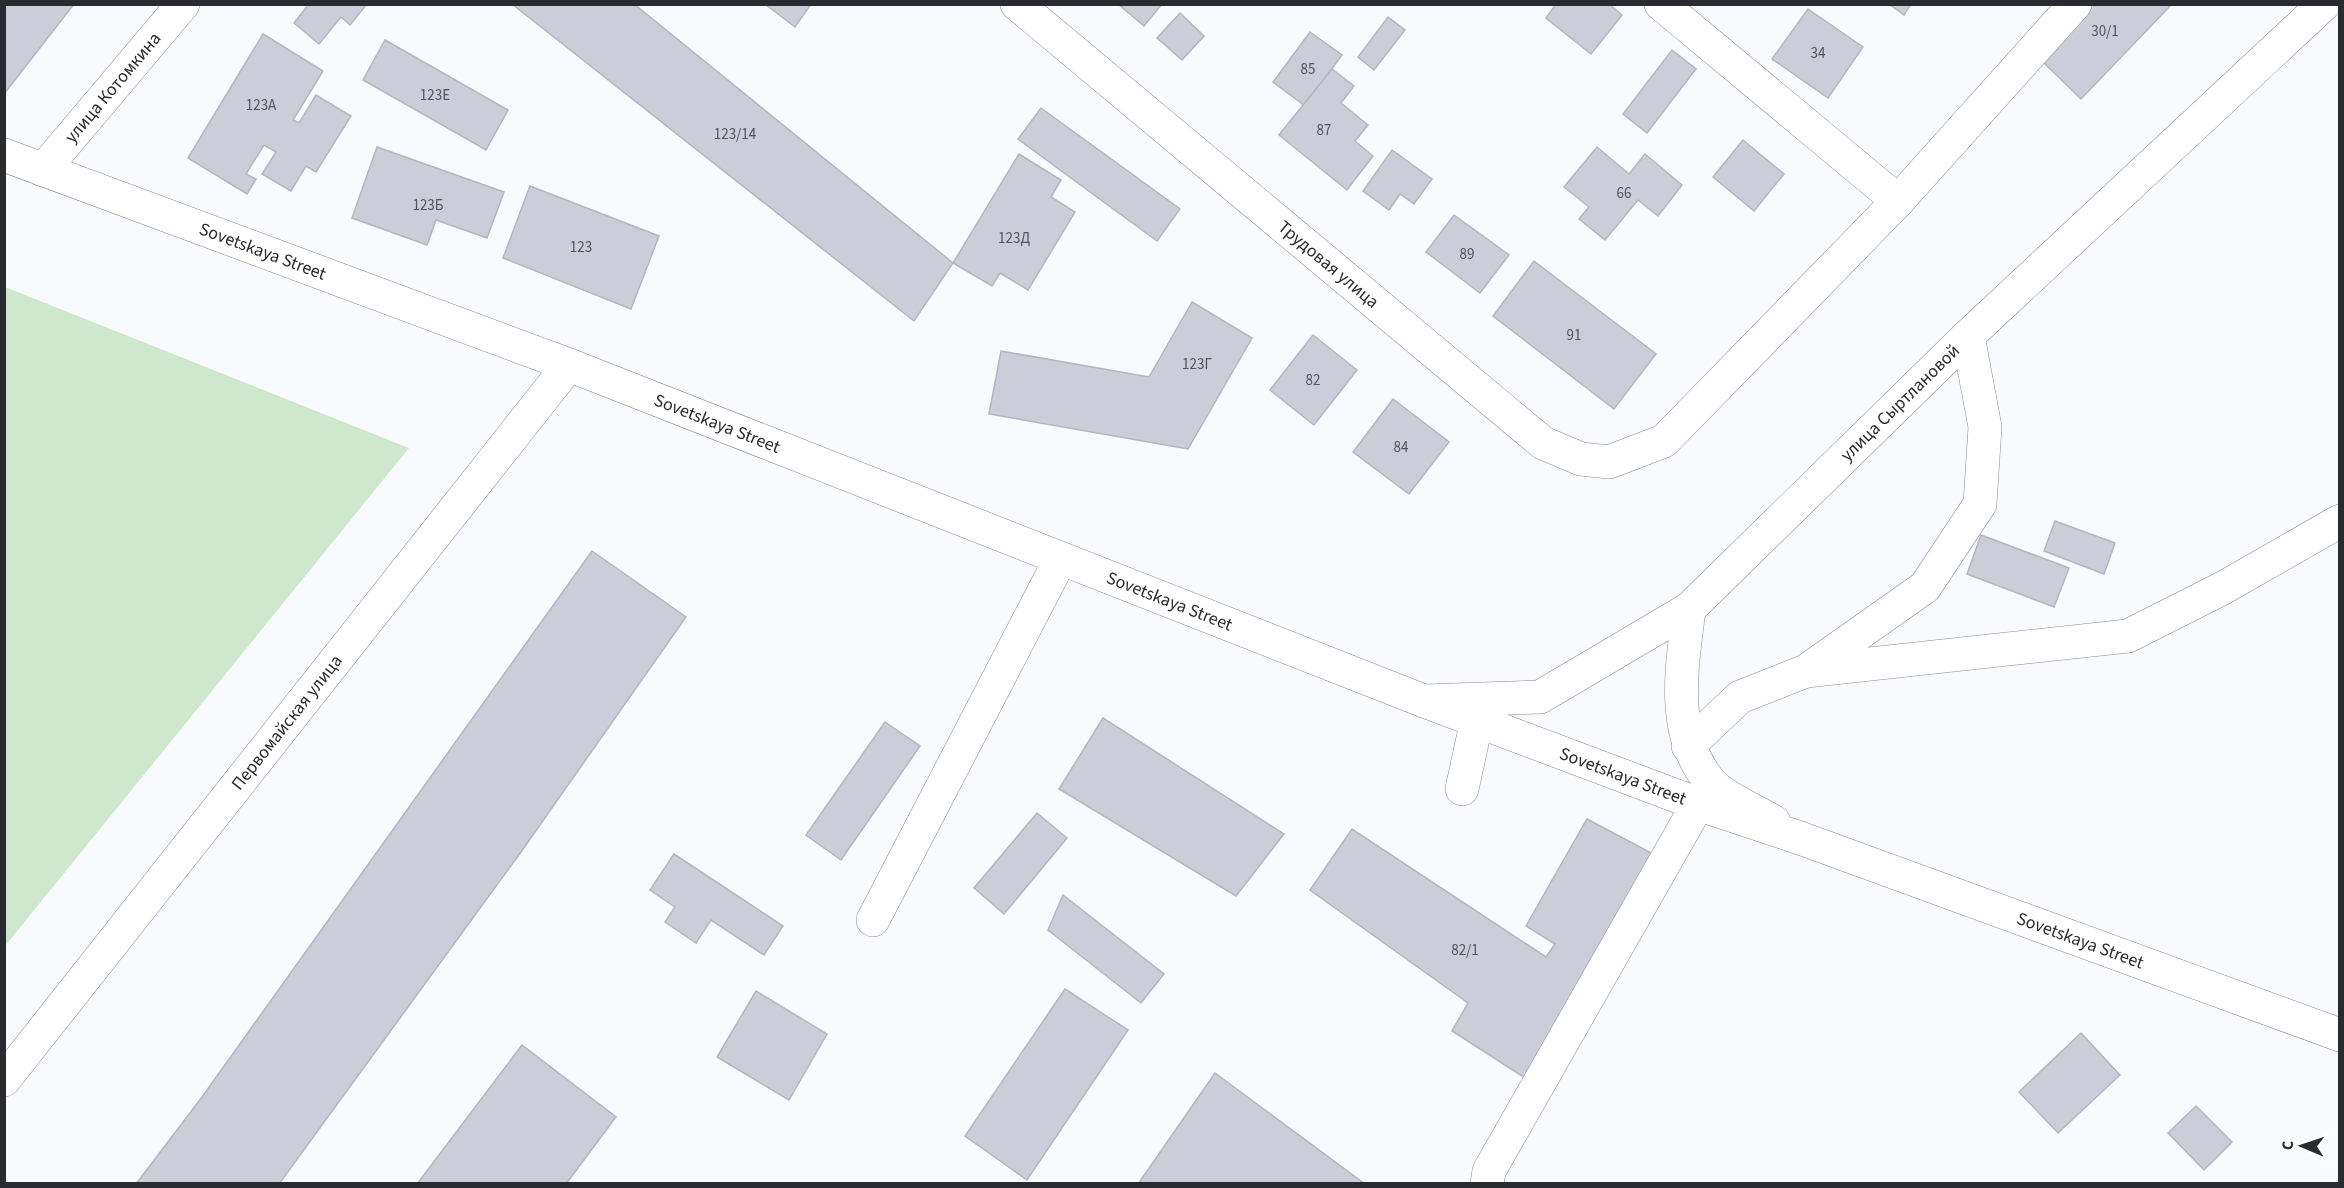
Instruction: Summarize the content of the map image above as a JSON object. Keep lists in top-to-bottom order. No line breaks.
{"streets":{"street":["улица Котомкина","Sovetskaya Street","Трудовая улица","улица Сыртлановой","Первомайская улица"]},"crossings":[["улица Котомкина","Sovetskaya Street"],["Sovetskaya Street","улица Сыртлановой"],["Sovetskaya Street","Первомайская улица"]],"house_numbers":["30/1","34","85","123Е","123А","87","123/14","66","123Б","123Д","123","89","91","123Г","82","84","82/1"],"north":"left"}
